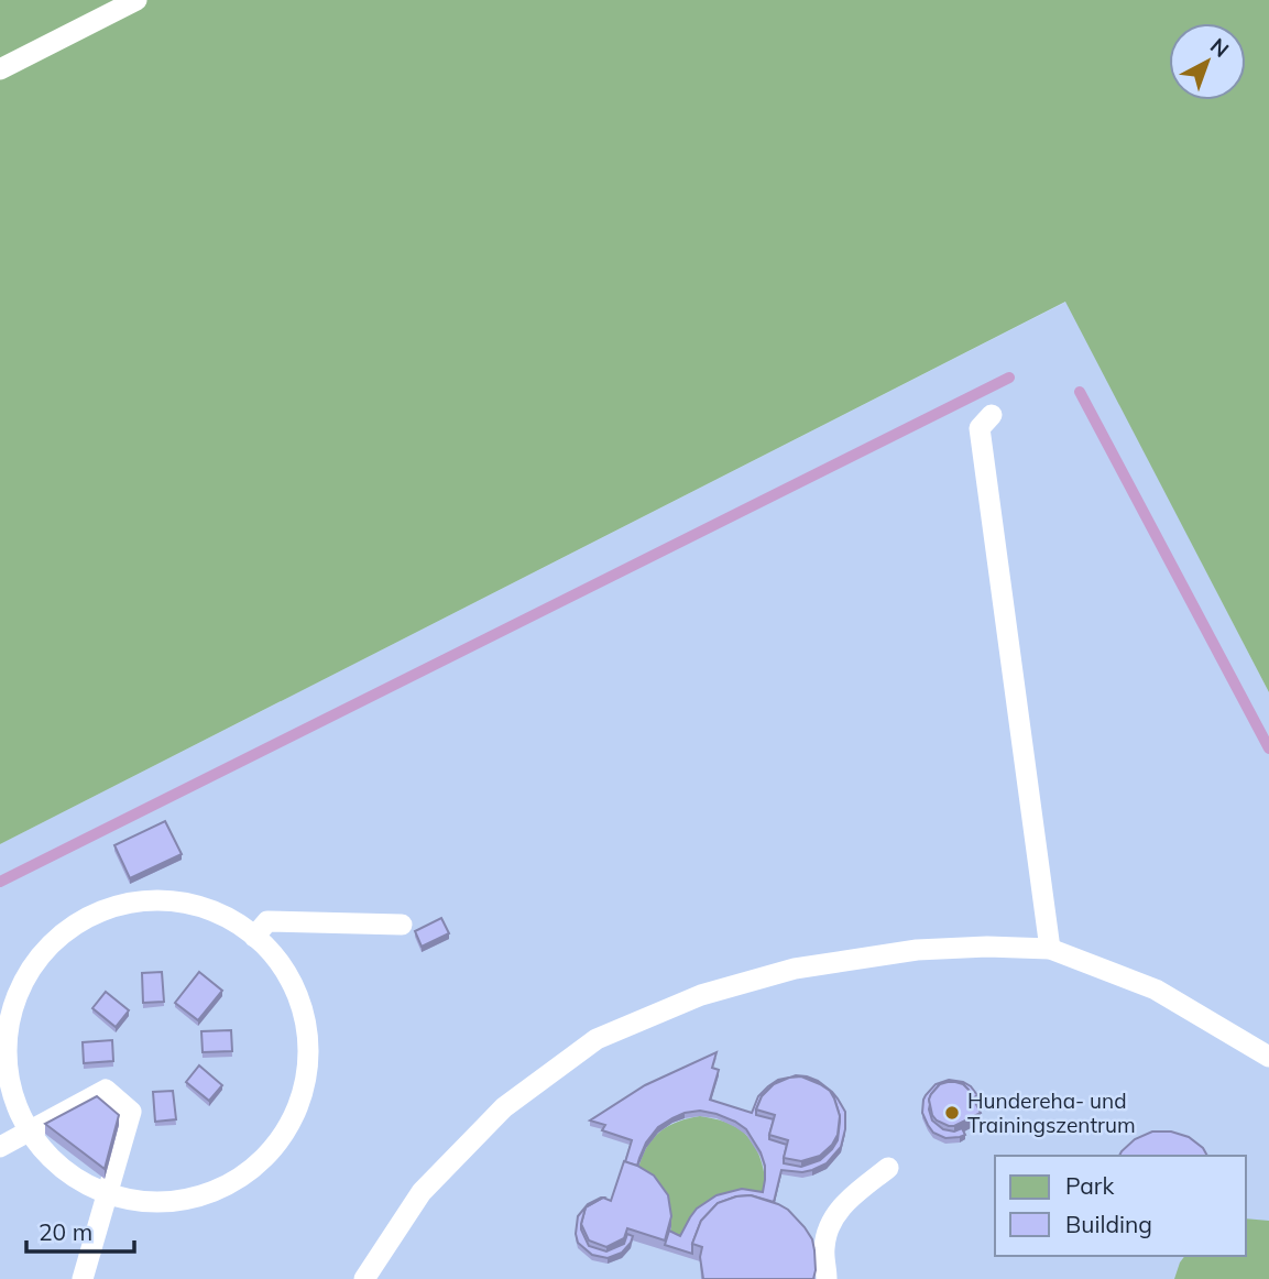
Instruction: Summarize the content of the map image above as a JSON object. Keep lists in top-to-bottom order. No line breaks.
{"places":["Hundereha- und Trainingszentrum"],"legend":["Park","Building"],"scale_bar":"20 m","north":"top right"}
